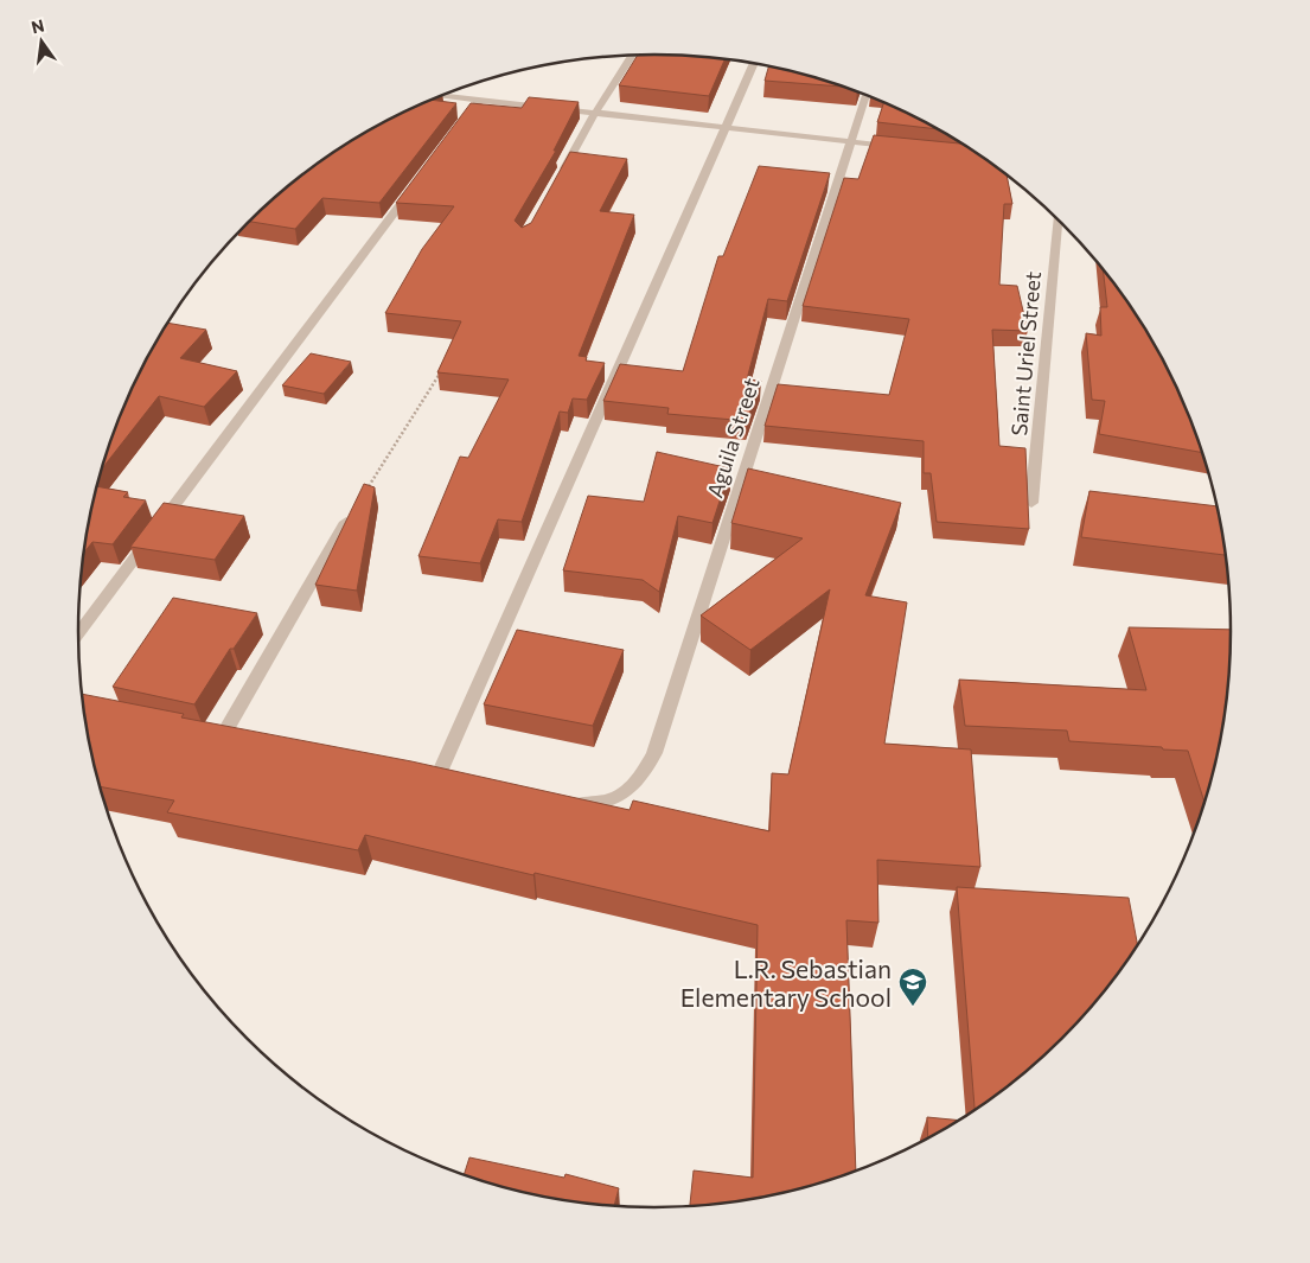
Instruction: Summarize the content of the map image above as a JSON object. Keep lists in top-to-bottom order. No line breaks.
{"streets":{"street":["Saint Uriel Street","Aguila Street"]},"places":{"school or university":["L.R. Sebastian Elementary School"]},"north":"top"}
